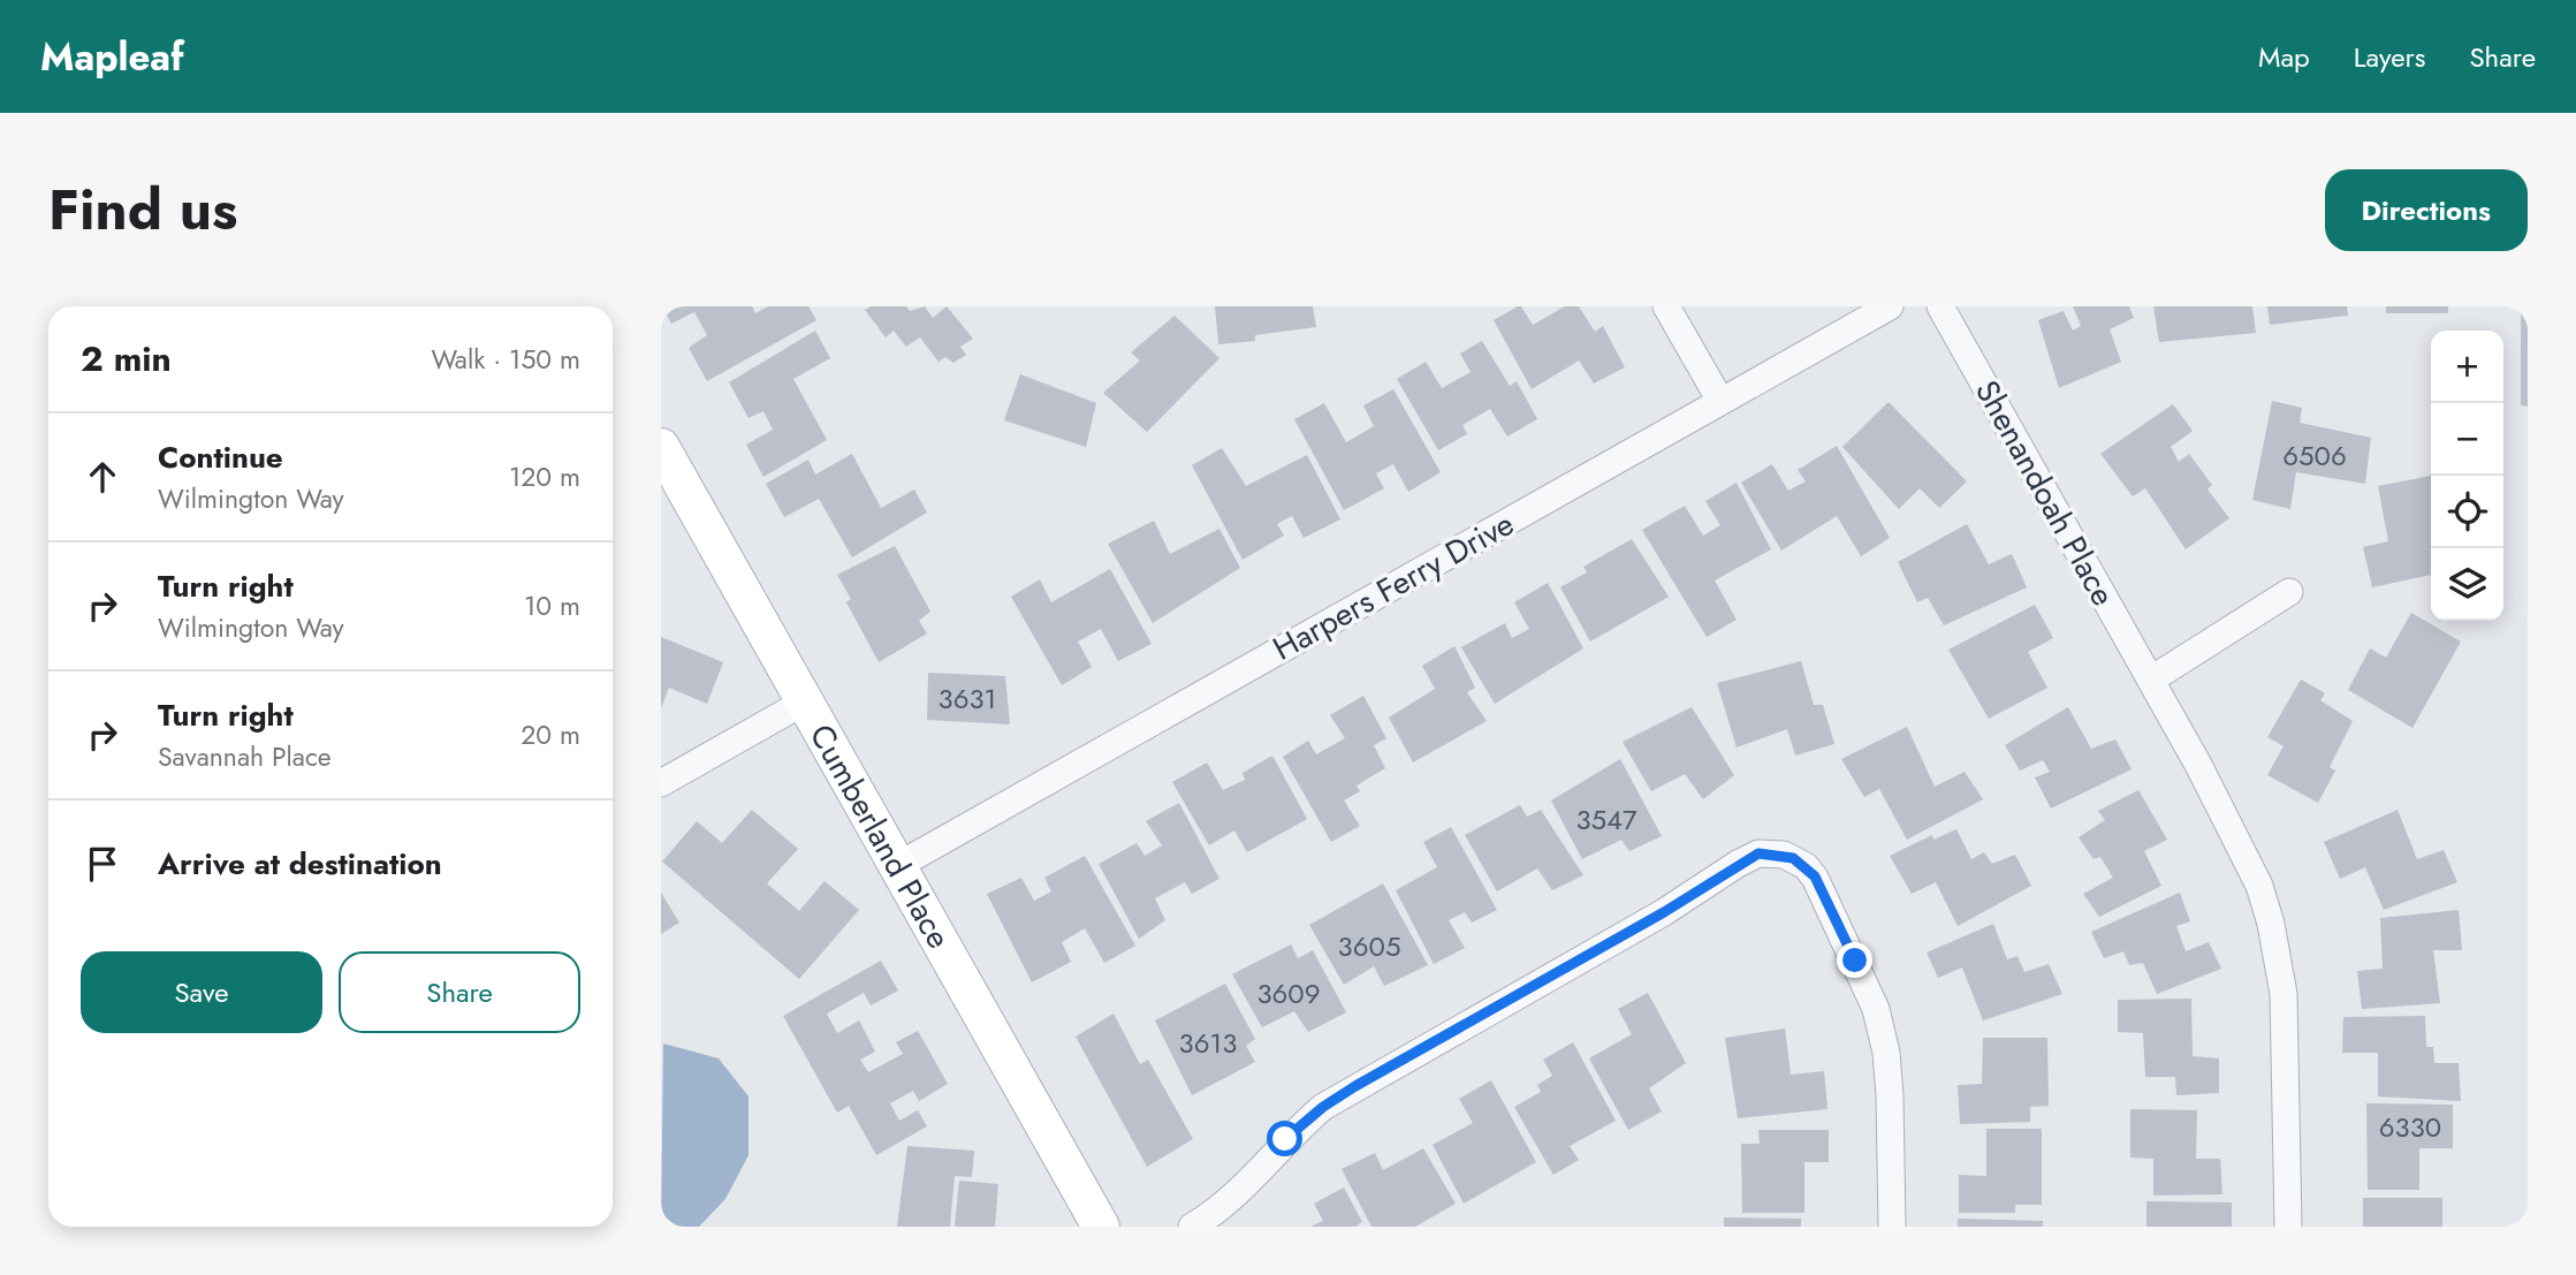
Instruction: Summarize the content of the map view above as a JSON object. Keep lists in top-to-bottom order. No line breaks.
{"streets":{"street":["Shenandoah Place","Harpers Ferry Drive","Cumberland Place"]},"crossings":[["Harpers Ferry Drive","Cumberland Place"]],"house_numbers":["6506","3631","3547","3605","3609","3613","6330"],"page":{"header":"Mapleaf","nav":["Map","Layers","Share"],"title":"Find us","buttons":["Directions",["Save","Share"]],"heading":["2 min","Walk · 150 m"],"map_buttons":["+","−"],"list":[["Continue","Wilmington Way","120 m"],["Turn right","Wilmington Way","10 m"],["Turn right","Savannah Place","20 m"],"Arrive at destination"]}}
